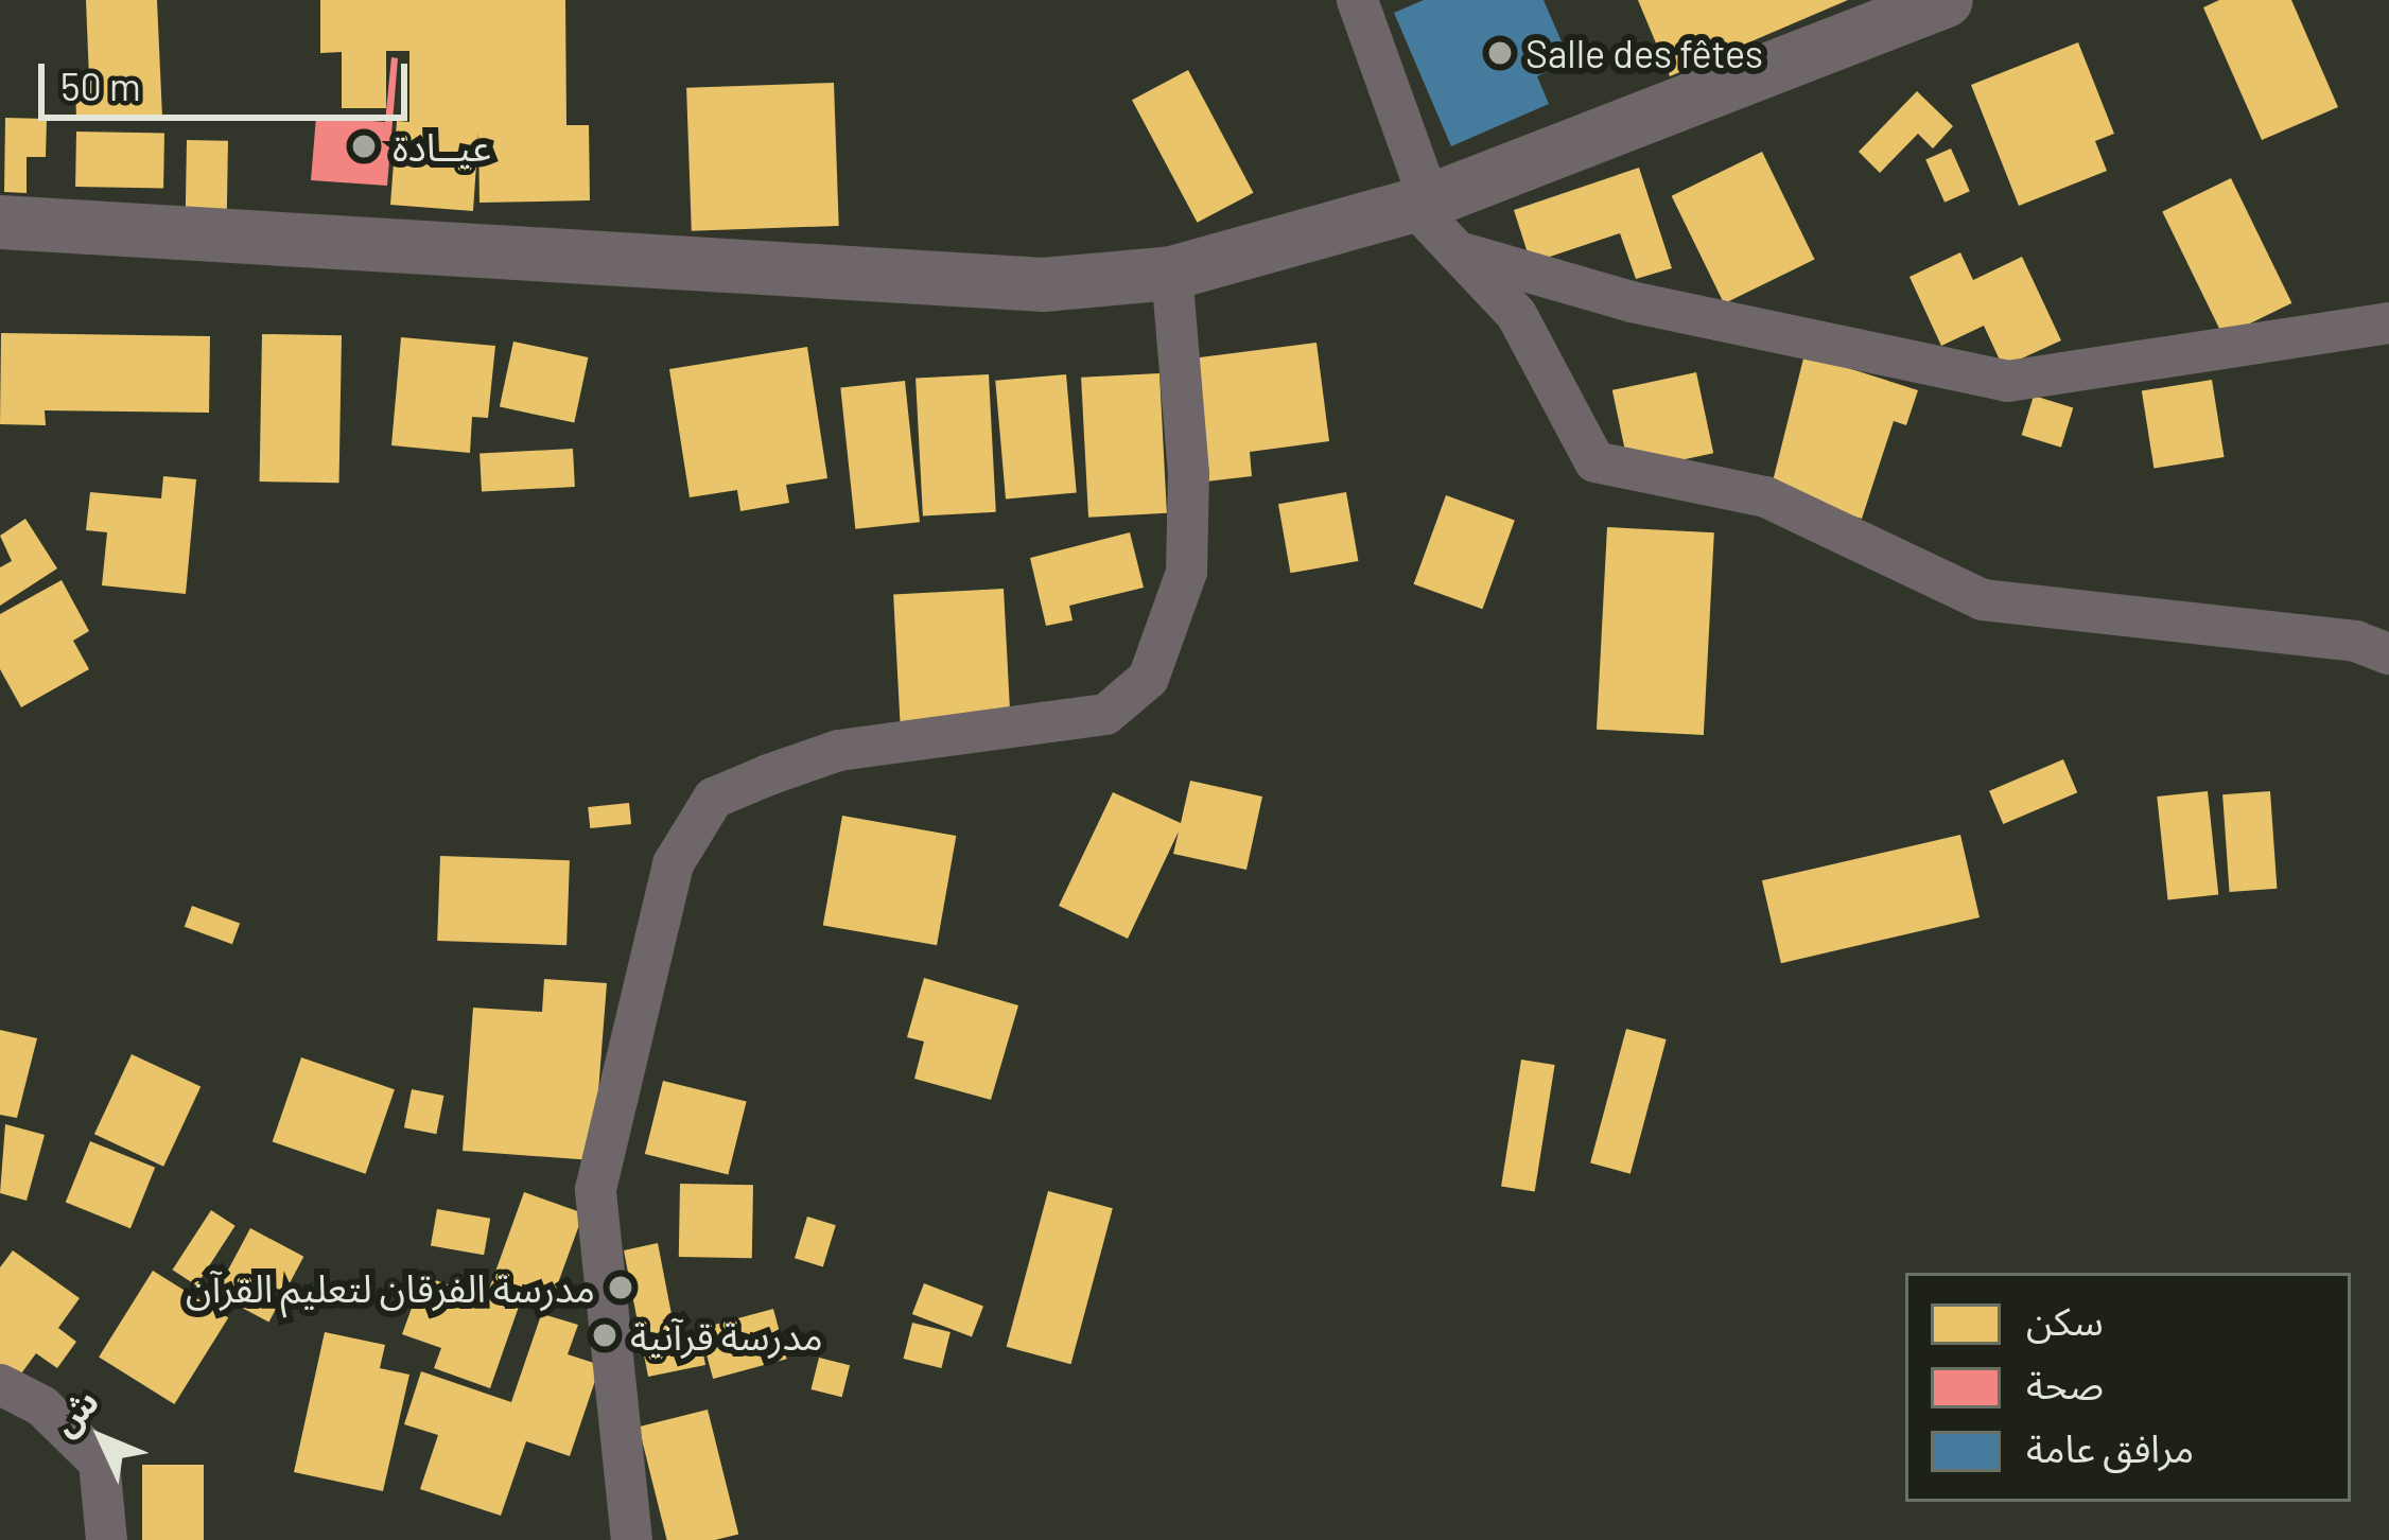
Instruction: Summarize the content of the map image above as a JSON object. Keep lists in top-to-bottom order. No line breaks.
{"places":["Salle des fêtes","عيــادة","مدرسة الفرقان لتعليم القرآن","مدرسة قرآنية"],"legend":["سكن","صحة","مرافق عامة"],"scale_bar":"50 m","north":"top left"}
